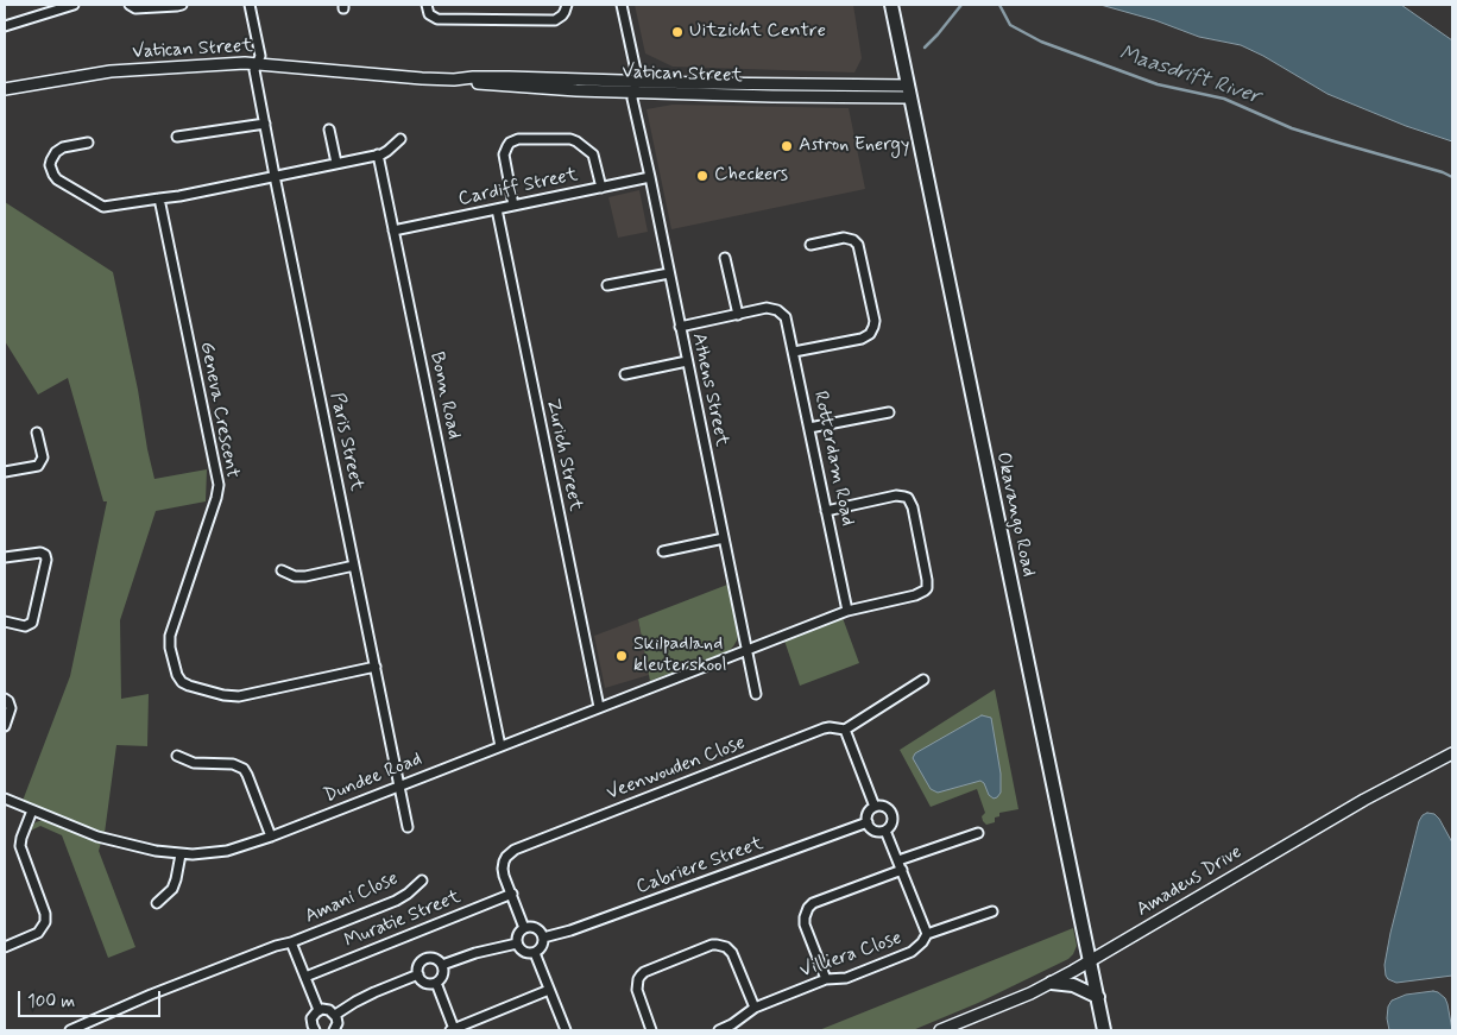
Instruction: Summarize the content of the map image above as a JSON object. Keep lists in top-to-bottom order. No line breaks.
{"streets":{"main road":["Okavango Road"],"street":["Vatican Street","Cardiff Street","Athens Street","Bonn Road","Geneva Crescent","Paris Street","Zurich Street","Rotterdam Road","Veenwouden Close","Dundee Road","Cabriere Street","Amadeus Drive","Amani Close","Muratie Street","Villiera Close"]},"crossings":[["Vatican Street","Athens Street"],["Vatican Street","Paris Street"],["Vatican Street","Okavango Road"],["Cardiff Street","Athens Street"],["Cardiff Street","Bonn Road"],["Cardiff Street","Zurich Street"],["Athens Street","Rotterdam Road"],["Athens Street","Dundee Road"],["Bonn Road","Dundee Road"],["Geneva Crescent","Paris Street"],["Paris Street","Dundee Road"],["Zurich Street","Dundee Road"],["Okavango Road","Amadeus Drive"],["Veenwouden Close","Cabriere Street"],["Veenwouden Close","Muratie Street"]],"water":["Maasdrift River"],"places":["Uitzicht Centre","Astron Energy","Checkers","Skilpadland kleuterskool"],"scale_bar":"100 m"}
